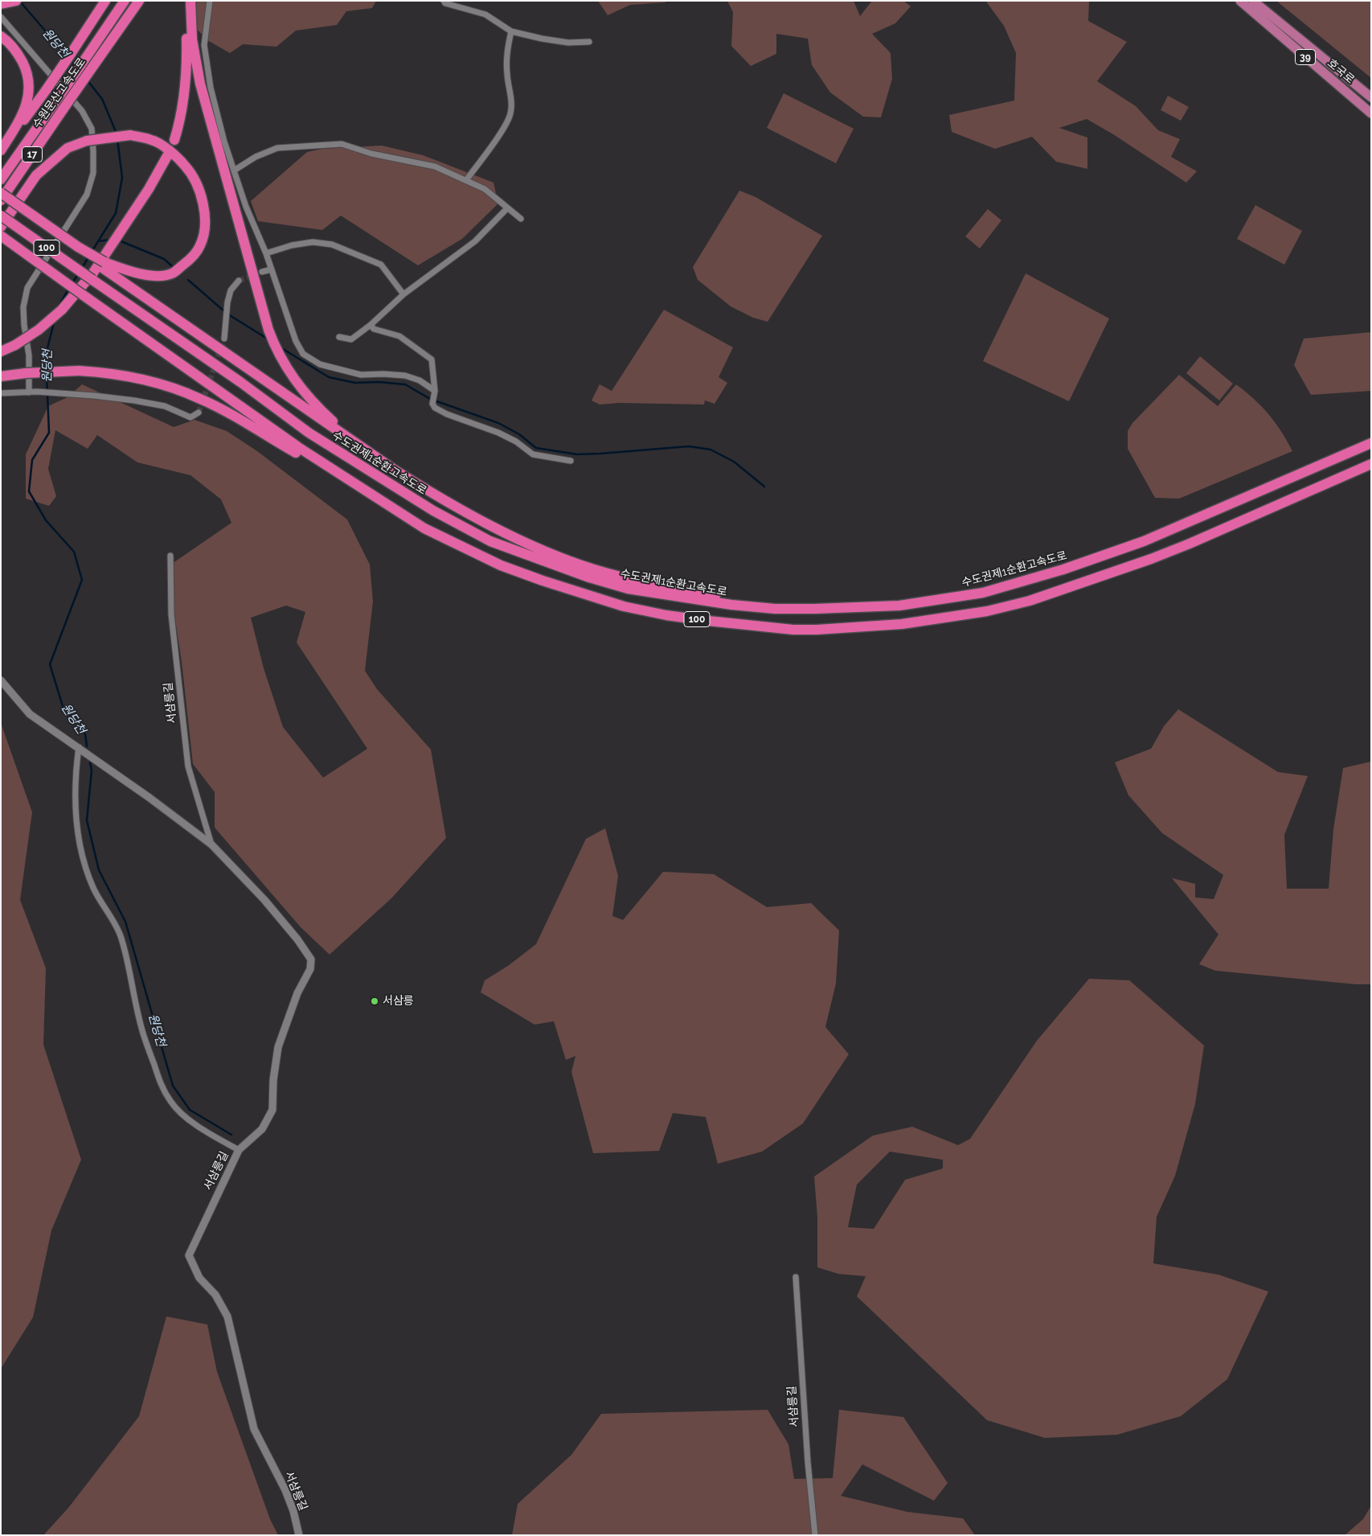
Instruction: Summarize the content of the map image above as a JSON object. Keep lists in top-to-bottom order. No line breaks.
{"streets":{"highway":["수원문산고속도로","17","100","수도권제1순환고속도로"],"main road":["39","호국로"],"street":["서삼릉길"]},"water":["원당천"],"places":["서삼릉"]}
